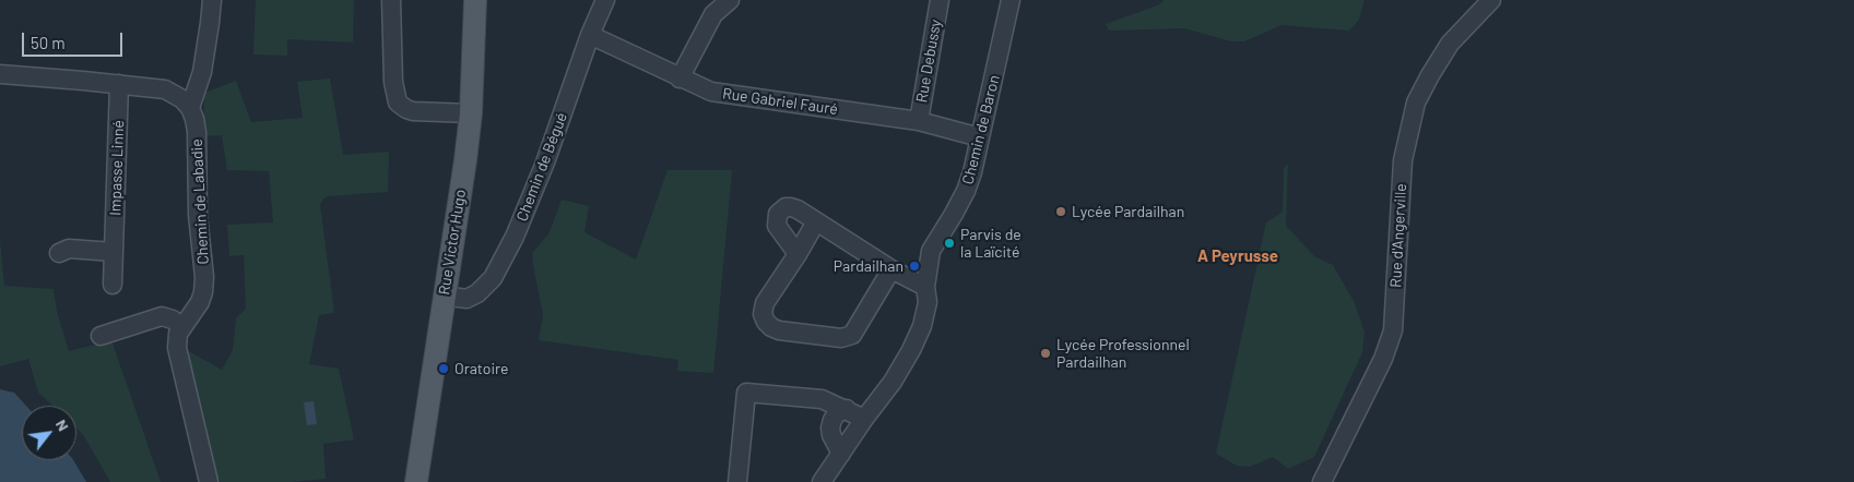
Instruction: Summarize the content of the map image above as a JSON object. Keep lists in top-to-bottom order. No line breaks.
{"streets":{"main road":["Rue Victor Hugo"],"street":["Rue Debussy","Rue Gabriel Fauré","Chemin de Baron","Chemin de Bégué","Impasse Linné","Chemin de Labadie","Rue d'Angerville"]},"crossings":[["Rue Debussy","Rue Gabriel Fauré"],["Rue Gabriel Fauré","Chemin de Baron"],["Rue Gabriel Fauré","Chemin de Bégué"],["Chemin de Bégué","Rue Victor Hugo"]],"districts":["A Peyrusse"],"places":["Lycée Pardailhan","Parvis de la Laïcité","Pardailhan","Lycée Professionnel Pardailhan","Oratoire"],"scale_bar":"50 m","north":"top right"}
